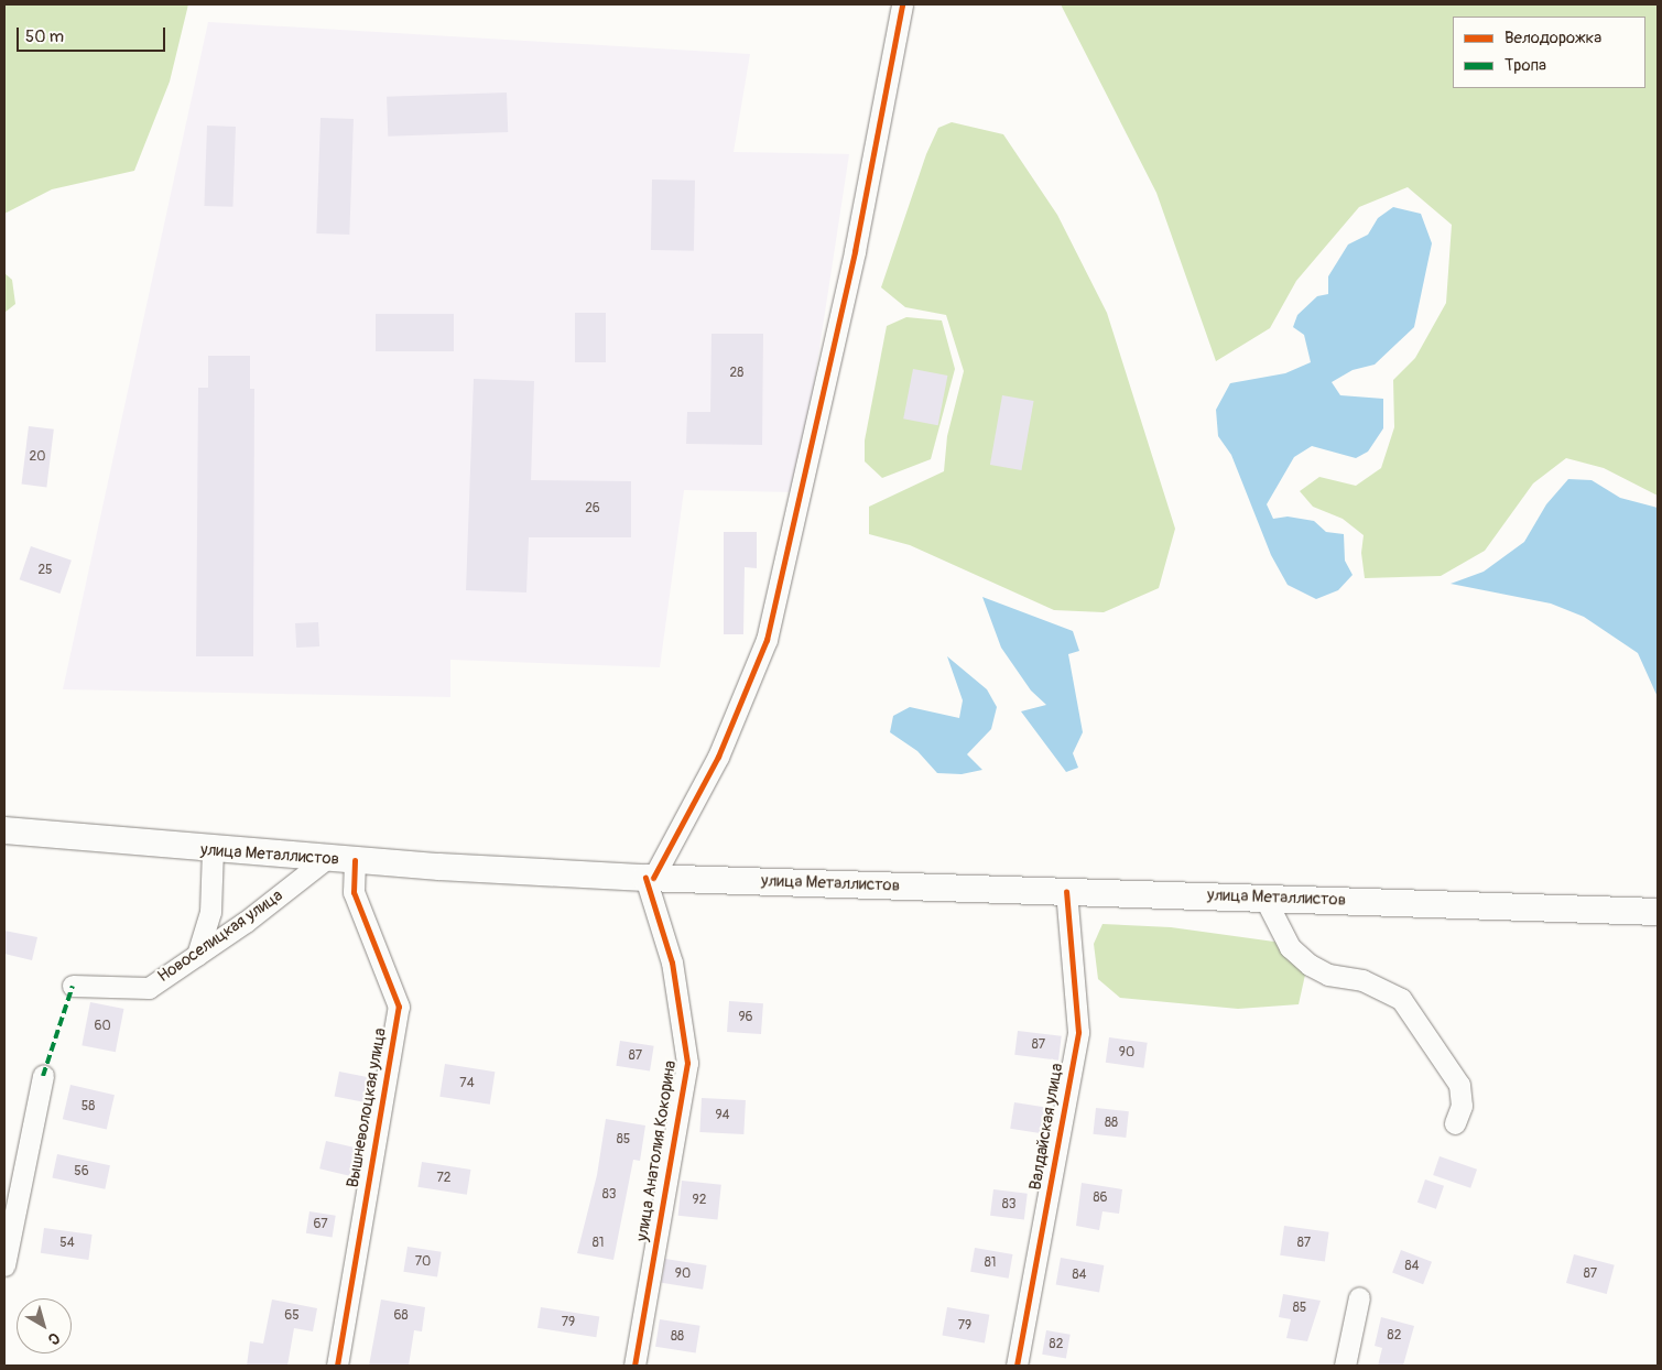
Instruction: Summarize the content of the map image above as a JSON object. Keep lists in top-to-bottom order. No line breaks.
{"streets":{"main road":["улица Металлистов"],"street":["Новоселицкая улица","Вышневолоцкая улица","Валдайская улица","улица Анатолия Кокорина"]},"crossings":[["улица Металлистов","Новоселицкая улица"],["улица Металлистов","Вышневолоцкая улица"],["улица Металлистов","Валдайская улица"],["улица Металлистов","улица Анатолия Кокорина"]],"house_numbers":["28","20","26","25","96","60","87","90","87","74","58","94","88","85","56","72","83","86","92","83","67","54","81","87","70","81","84","90","87","84","85","65","68","79","79","82","88","82"],"legend":["Велодорожка","Тропа"],"scale_bar":"50 m","north":"bottom right"}
